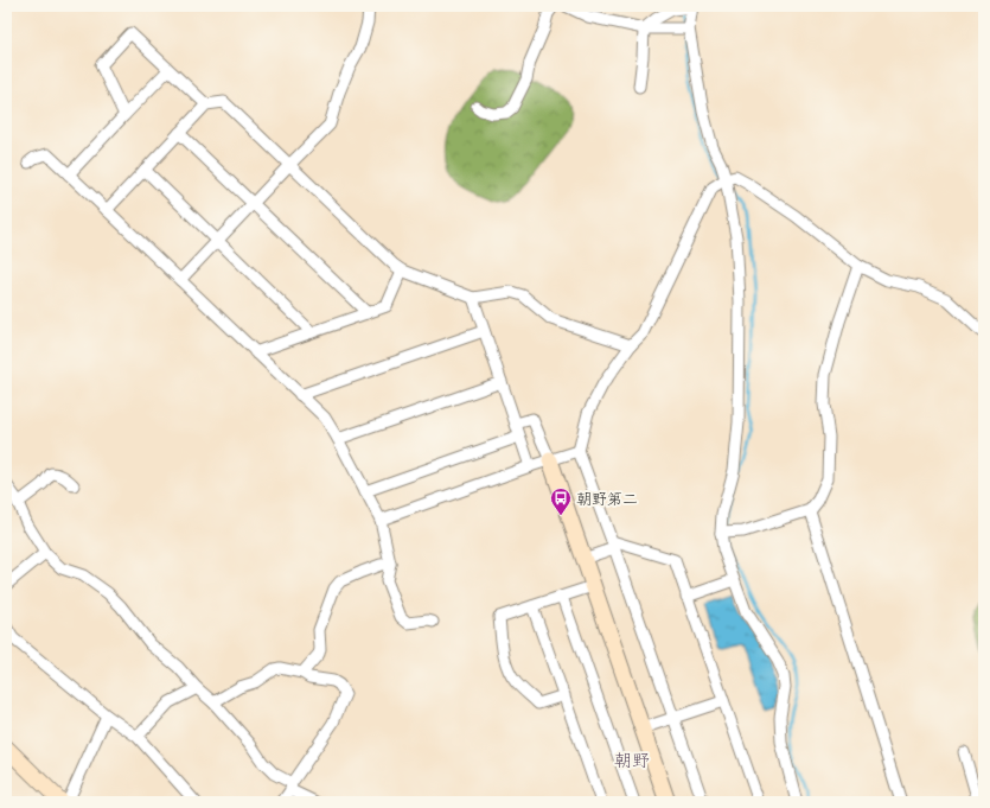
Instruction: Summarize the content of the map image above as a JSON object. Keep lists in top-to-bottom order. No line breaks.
{"districts":["朝野"],"places":{"bus stop":["朝野第二"]}}
